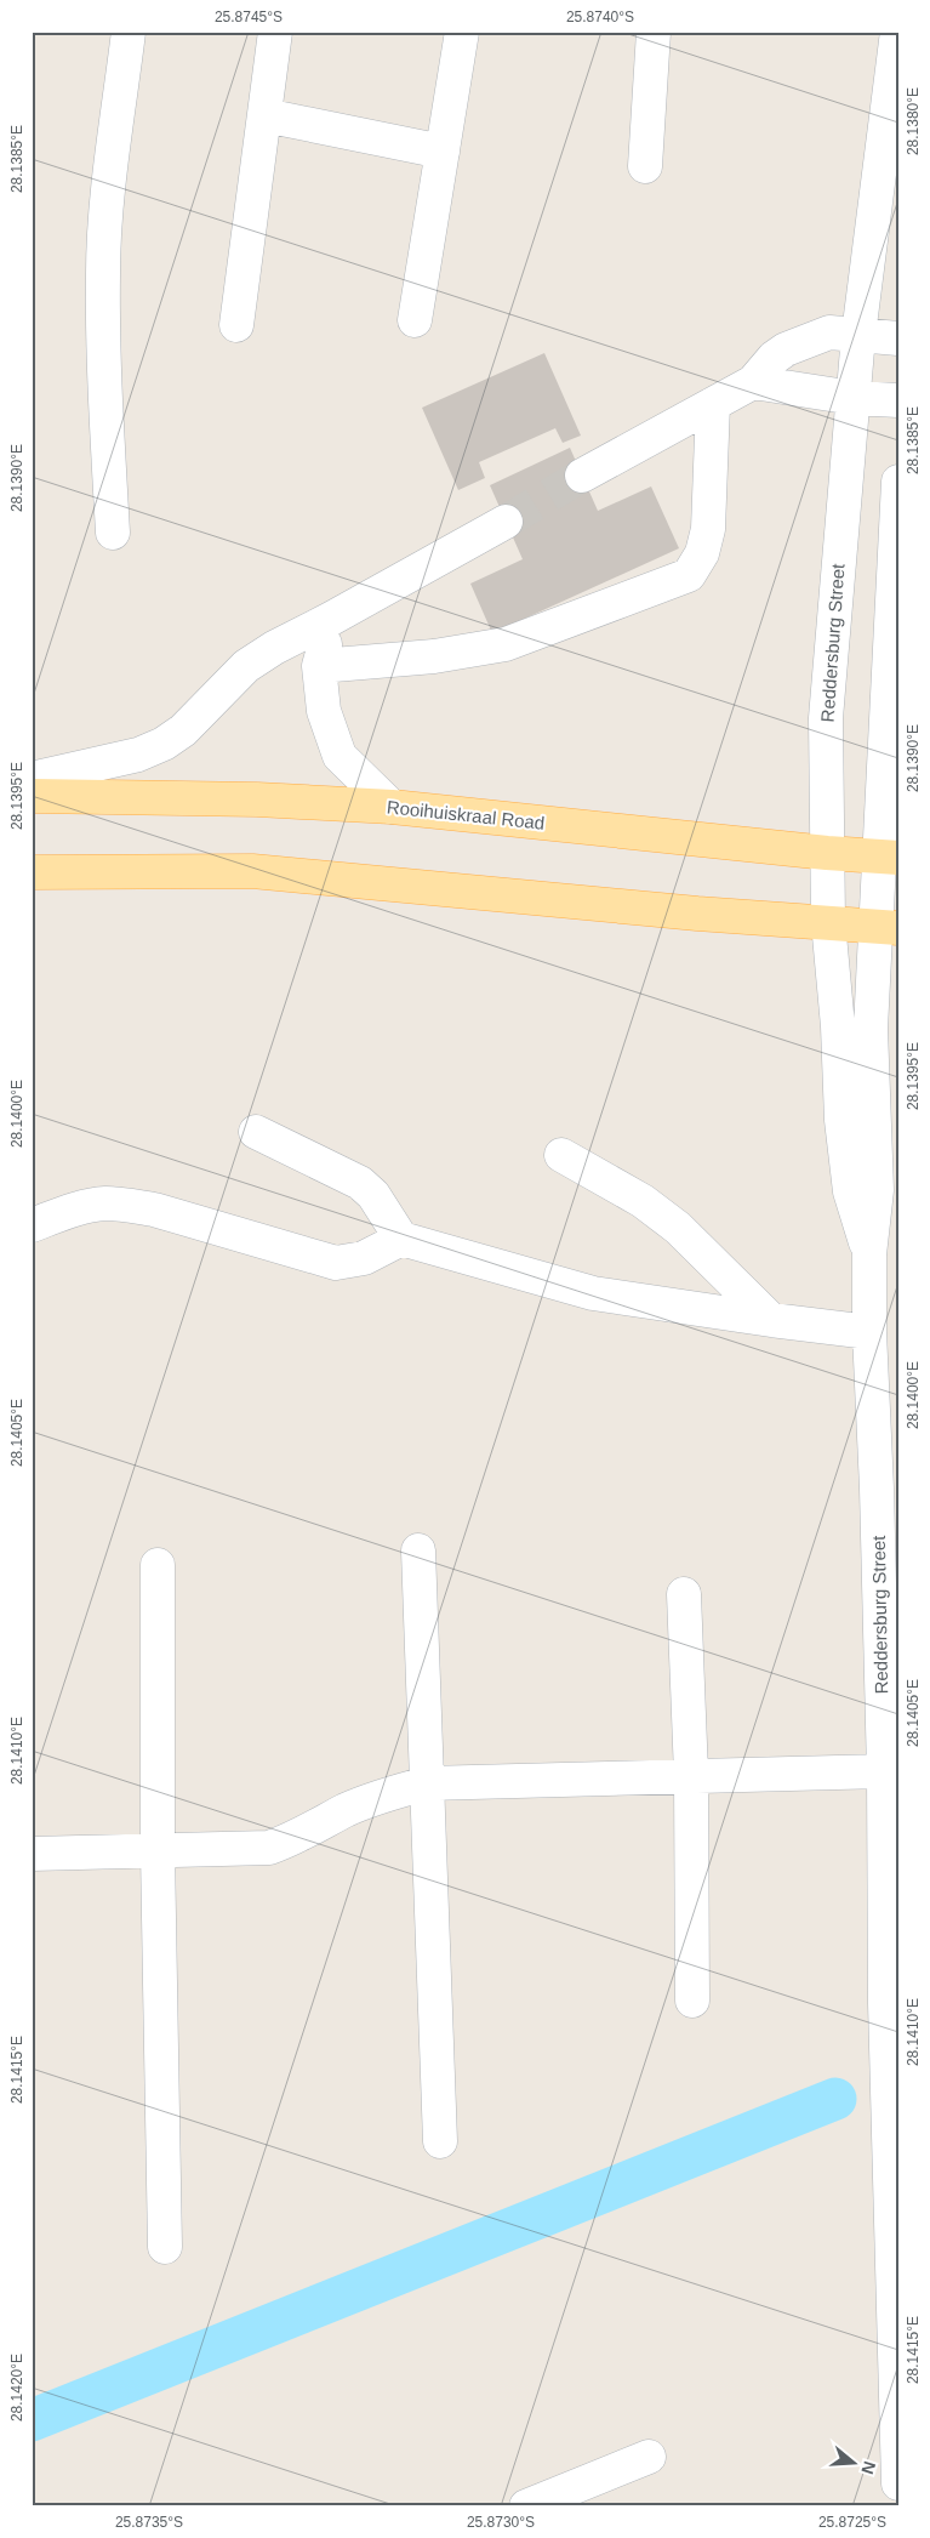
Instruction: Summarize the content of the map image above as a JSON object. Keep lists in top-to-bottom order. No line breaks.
{"streets":{"main road":["Rooihuiskraal Road"],"street":["Reddersburg Street"]},"crossings":[["Reddersburg Street","Rooihuiskraal Road"]],"north":"right","coordinates":["25.8745°S","25.8740°S","28.1380°E","28.1385°E","28.1390°E","28.1395°E","28.1400°E","28.1405°E","28.1410°E","28.1415°E","28.1420°E","25.8735°S","25.8730°S","25.8725°S"]}
